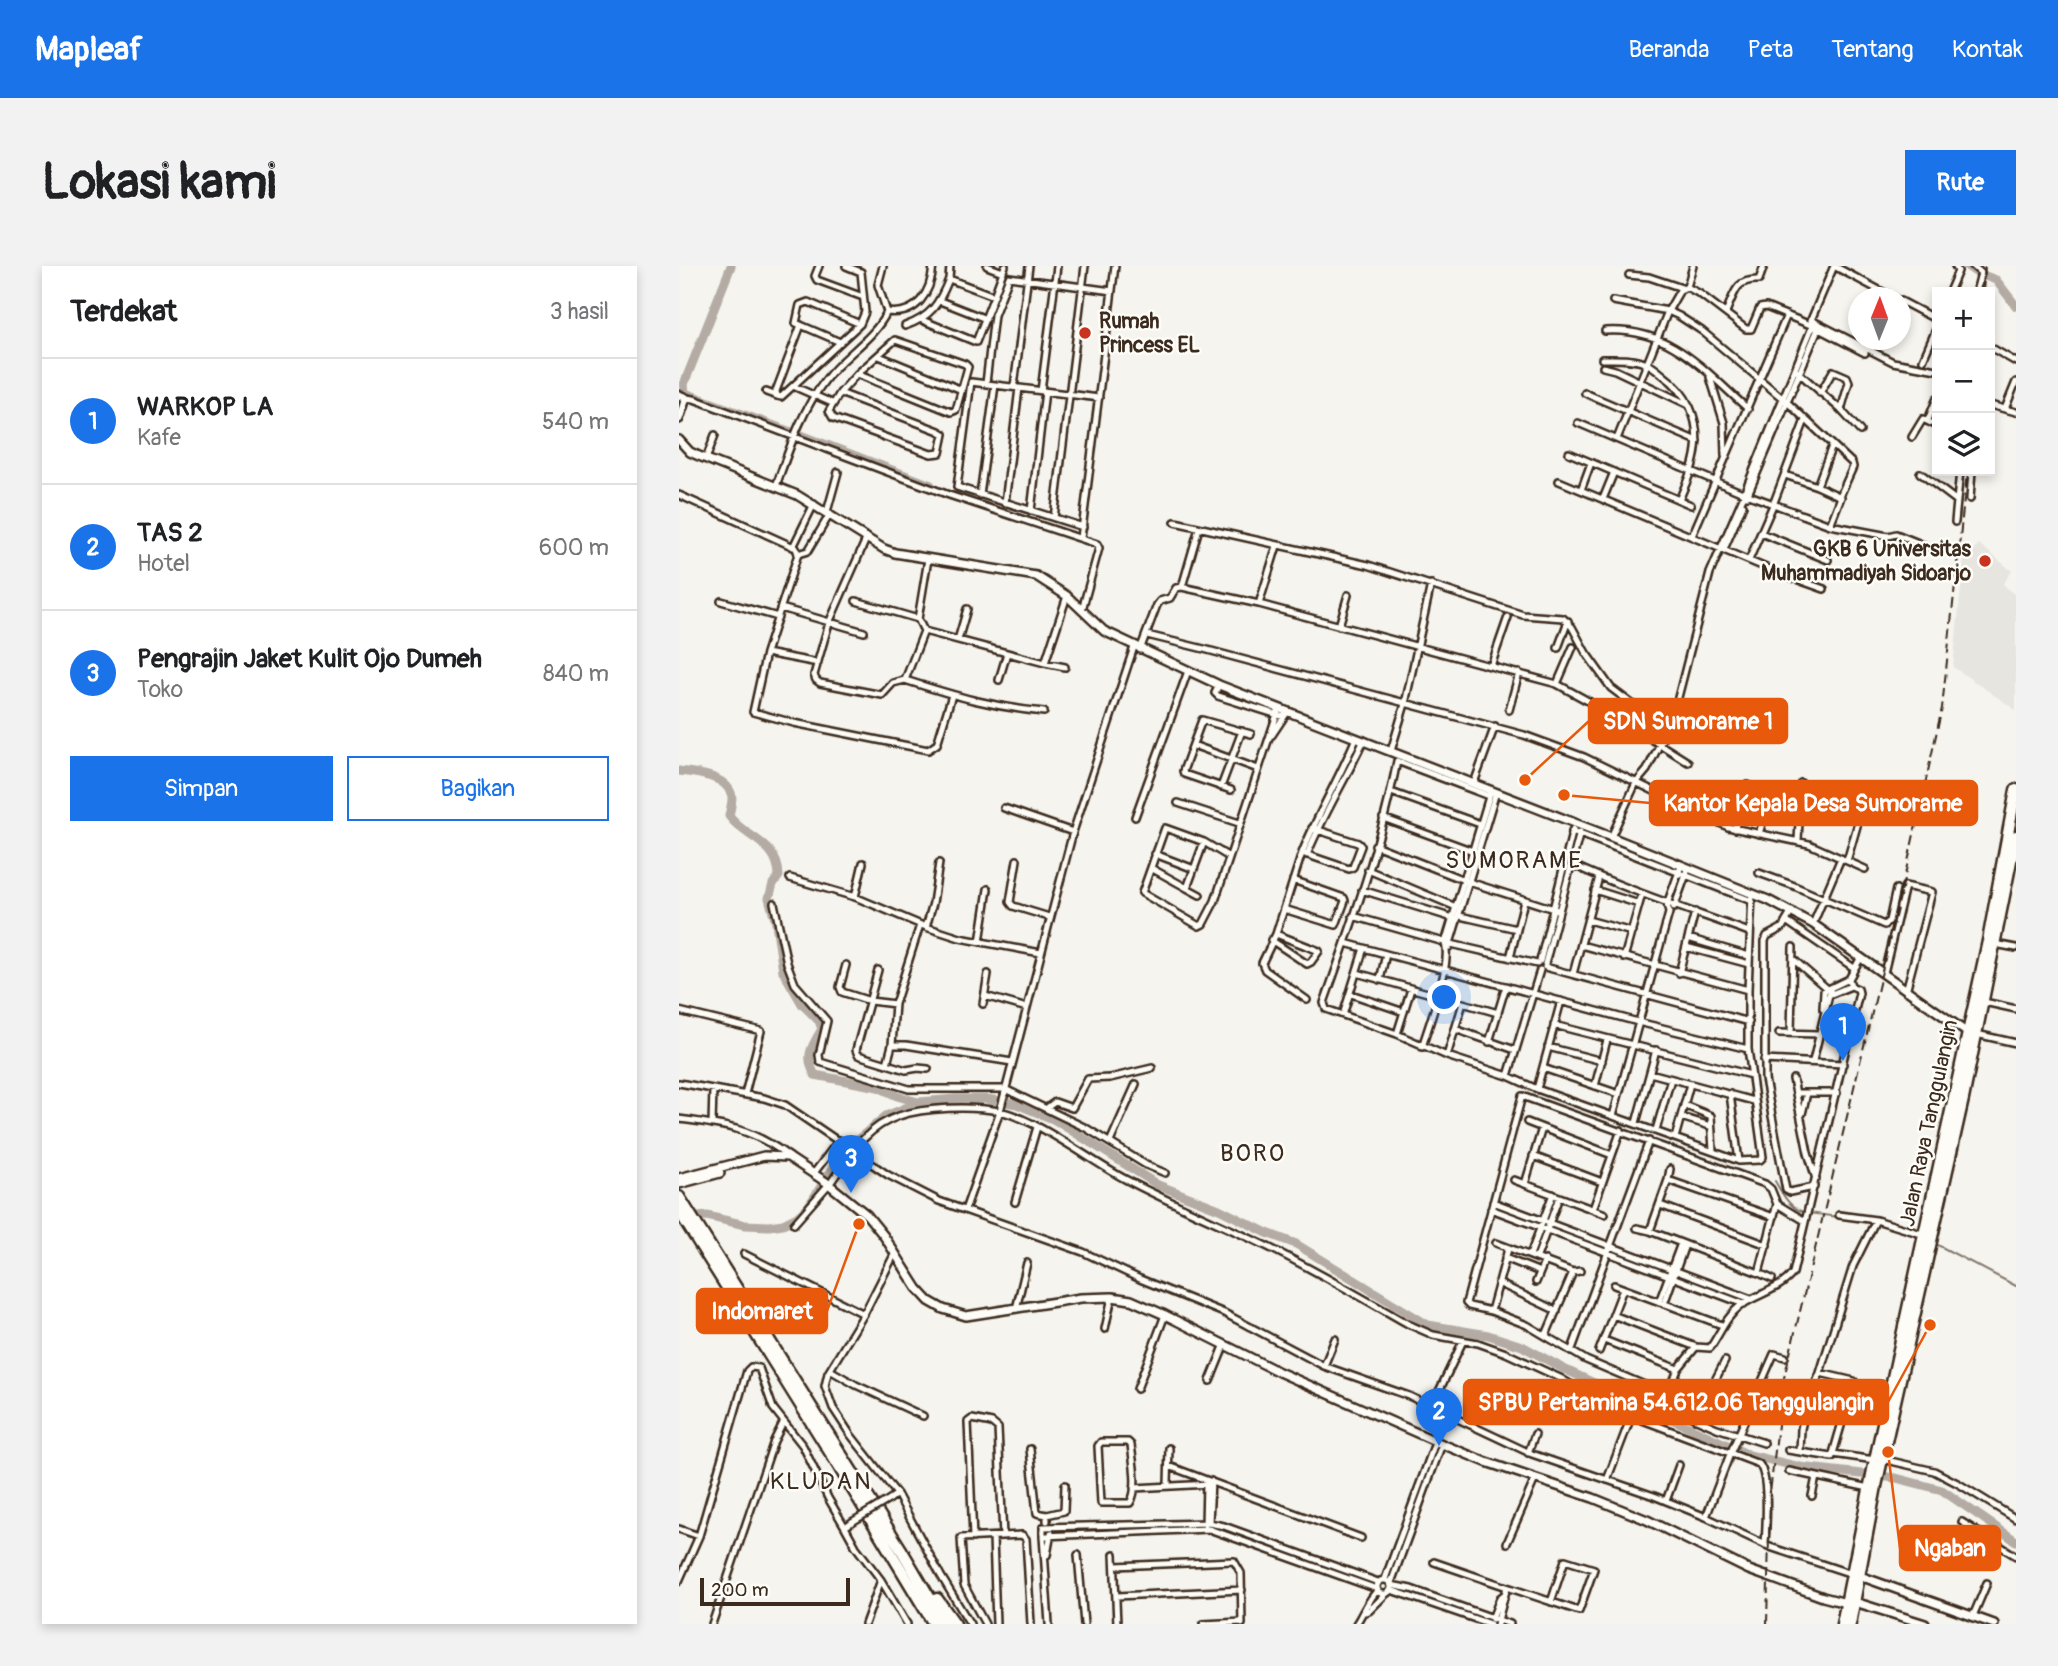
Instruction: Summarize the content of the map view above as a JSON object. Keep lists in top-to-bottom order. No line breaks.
{"streets":{"highway":["Jalan Raya Tanggulangin"]},"districts":["SUMORAME","BORO","KLUDAN"],"places":["Rumah Princess EL","GKB 6 Universitas Muhammadiyah Sidoarjo","SDN Sumorame 1","Kantor Kepala Desa Sumorame","Indomaret","SPBU Pertamina 54.612.06 Tanggulangin","Ngaban"],"scale_bar":"200 m","north":"top","page":{"header":"Mapleaf","nav":["Beranda","Peta","Tentang","Kontak"],"buttons":["Rute",["Simpan","Bagikan"]],"title":"Lokasi kami","heading":["Terdekat","3 hasil"],"map_buttons":["+","−"],"list":[{"mark":"1","name":"WARKOP LA","note":"Kafe","value":"540 m"},{"mark":"2","name":"TAS 2","note":"Hotel","value":"600 m"},{"mark":"3","name":"Pengrajin Jaket Kulit Ojo Dumeh","note":"Toko","value":"840 m"}],"pins":["1","3","2"],"scale":"200 m"}}
